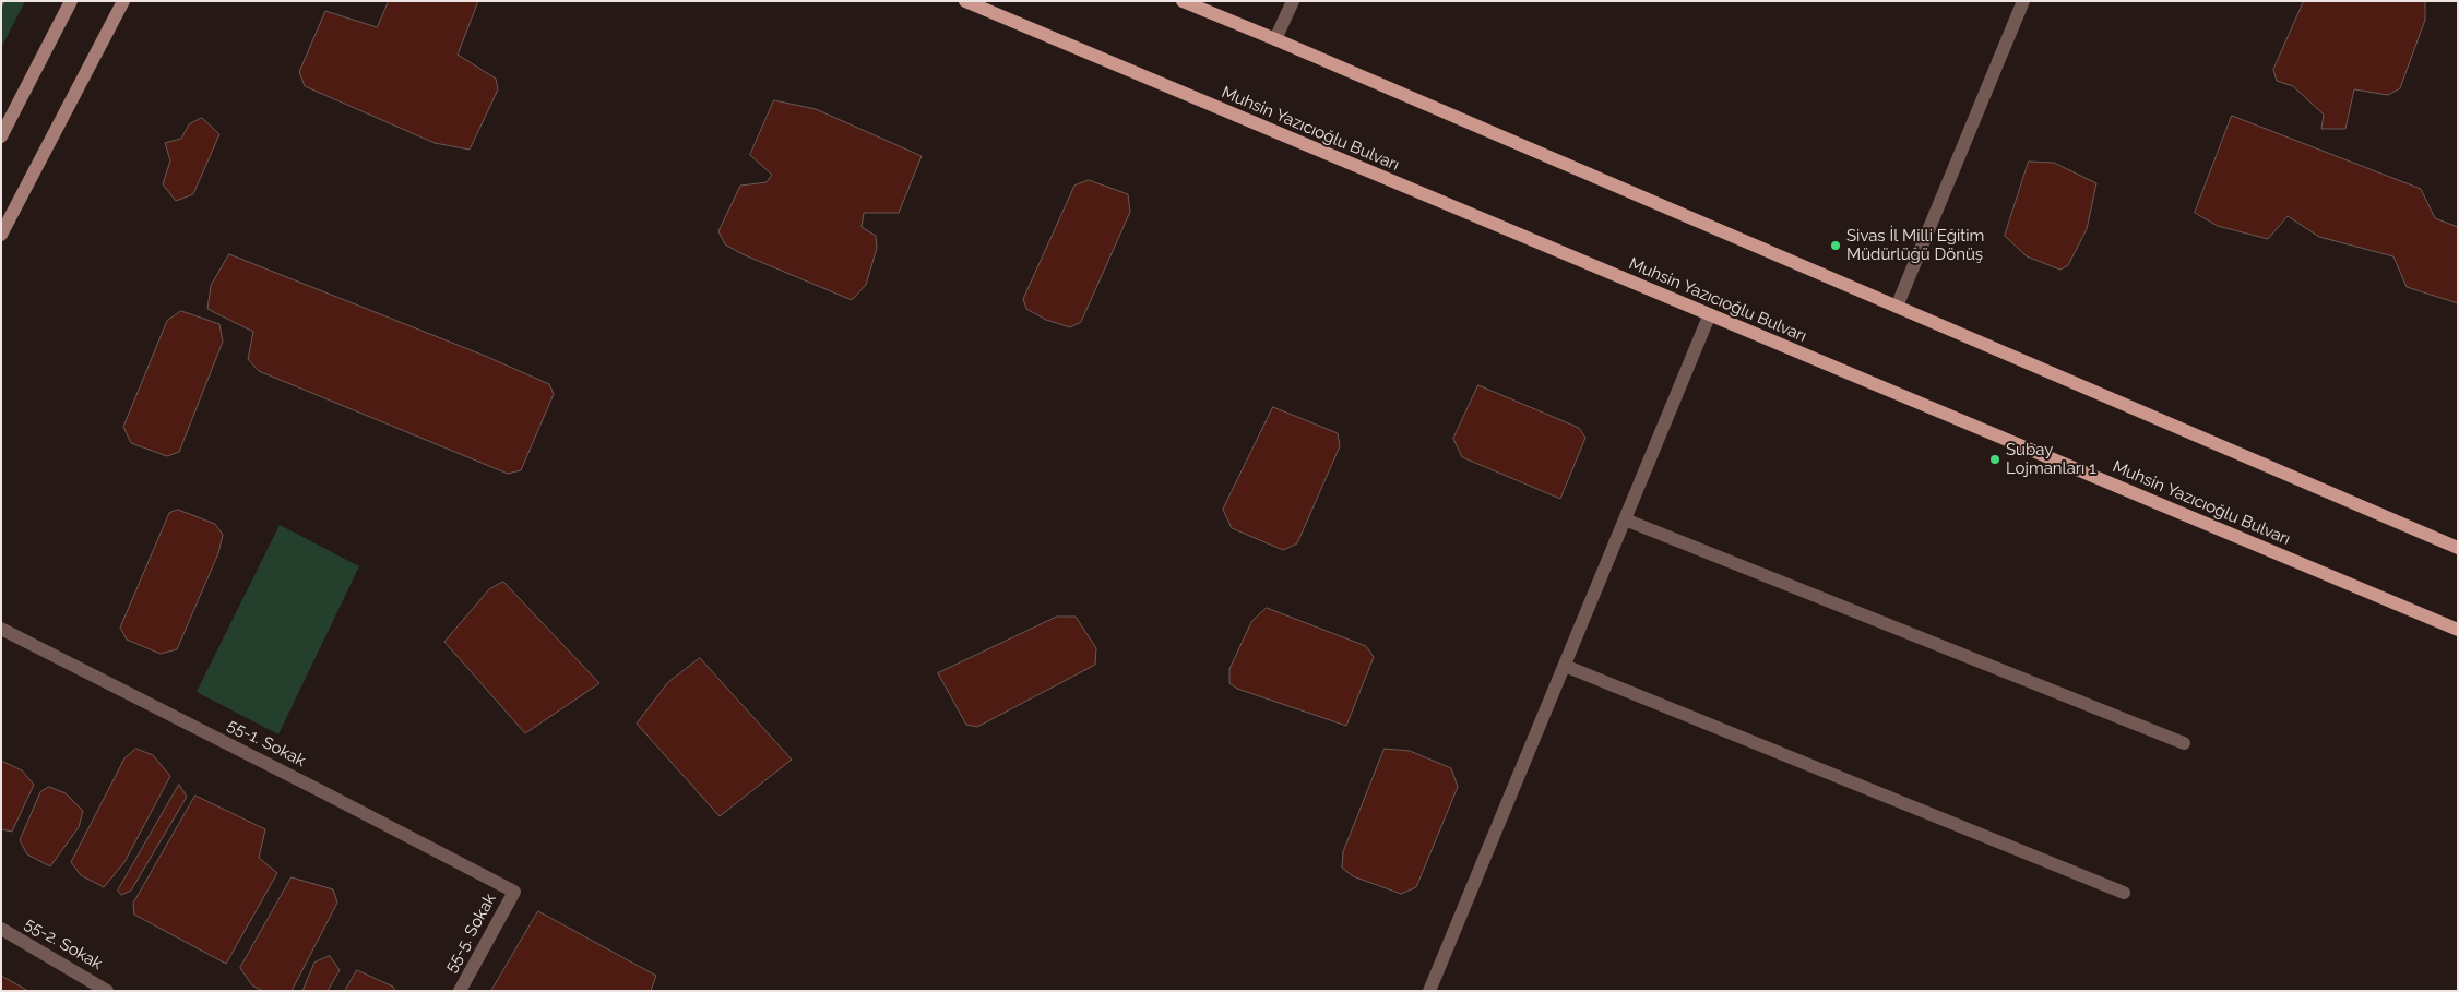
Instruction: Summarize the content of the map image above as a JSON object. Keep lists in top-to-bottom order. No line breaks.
{"streets":{"main road":["Muhsin Yazıcıoğlu Bulvarı"],"street":["55-1. Sokak","55-5. Sokak","55-2. Sokak"]},"crossings":[["55-1. Sokak","55-5. Sokak"]],"places":["Sivas İl Milli Eğitim Müdürlüğü Dönüş","Subay Lojmanları 1"]}
